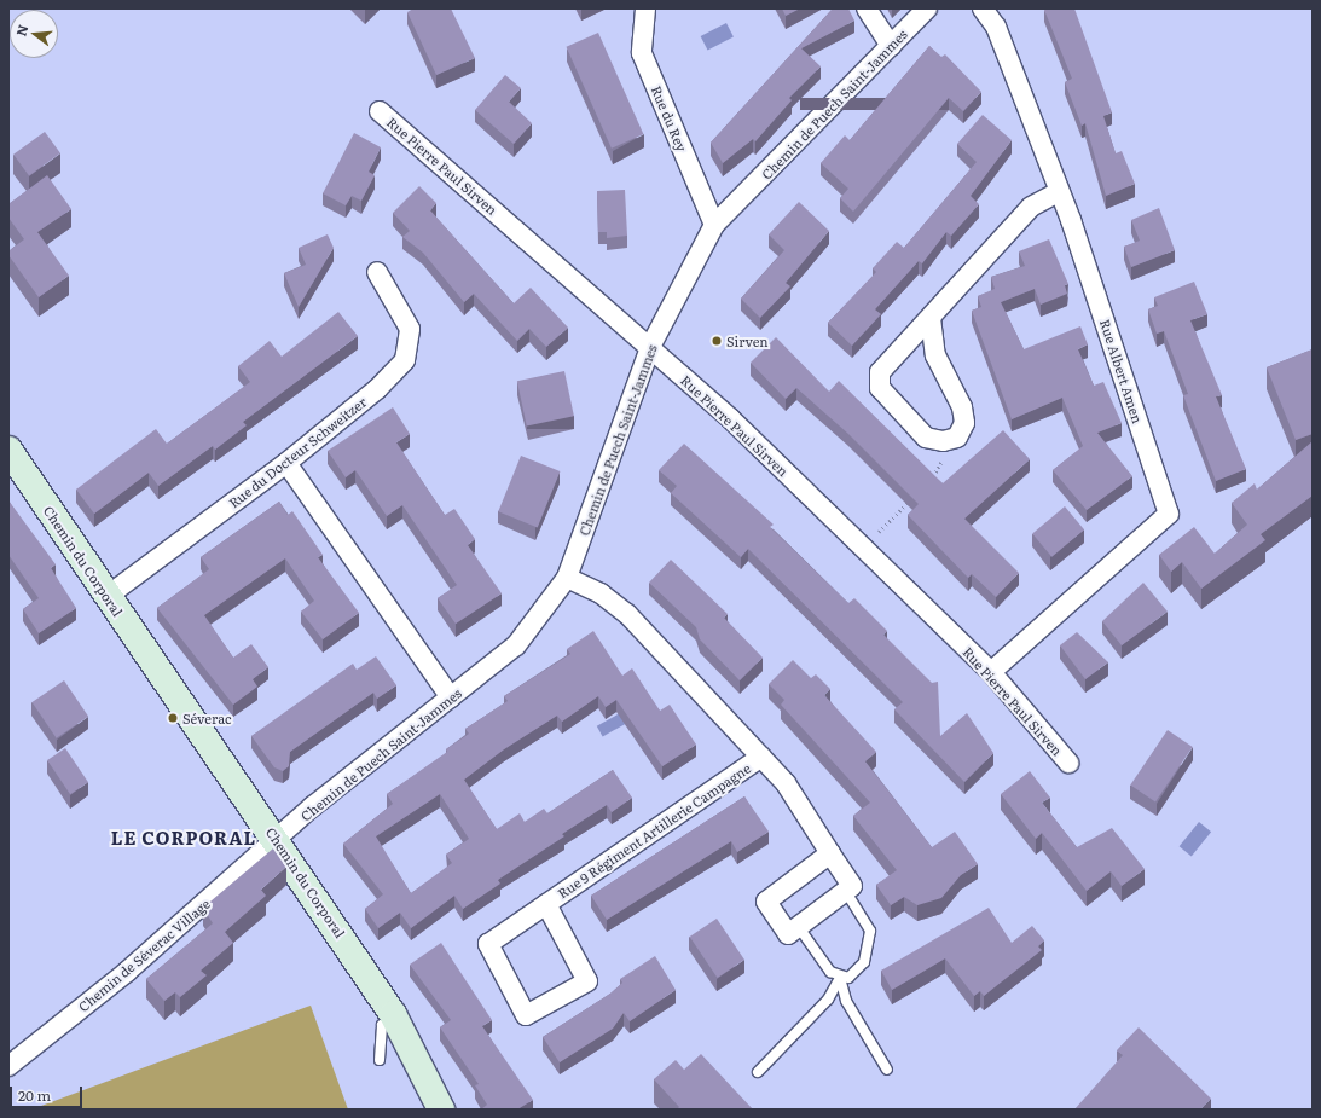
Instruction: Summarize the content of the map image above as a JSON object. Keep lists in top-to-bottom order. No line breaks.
{"streets":{"street":["Chemin de Puech Saint-Jammes","Rue du Rey","Rue Pierre Paul Sirven","Rue Albert Amen","Rue du Docteur Schweitzer","Chemin du Corporal","Rue 9 Régiment Artillerie Campagne","Chemin de Séverac Village"]},"crossings":[["Chemin de Puech Saint-Jammes","Rue du Rey"],["Chemin de Puech Saint-Jammes","Rue Pierre Paul Sirven"],["Chemin de Puech Saint-Jammes","Chemin du Corporal"],["Chemin de Puech Saint-Jammes","Rue 9 Régiment Artillerie Campagne"],["Chemin de Puech Saint-Jammes","Chemin de Séverac Village"],["Rue Pierre Paul Sirven","Rue Albert Amen"],["Rue du Docteur Schweitzer","Chemin du Corporal"],["Chemin du Corporal","Chemin de Séverac Village"]],"districts":["LE CORPORAL"],"places":["Sirven","Séverac"],"scale_bar":"20 m","north":"left"}
